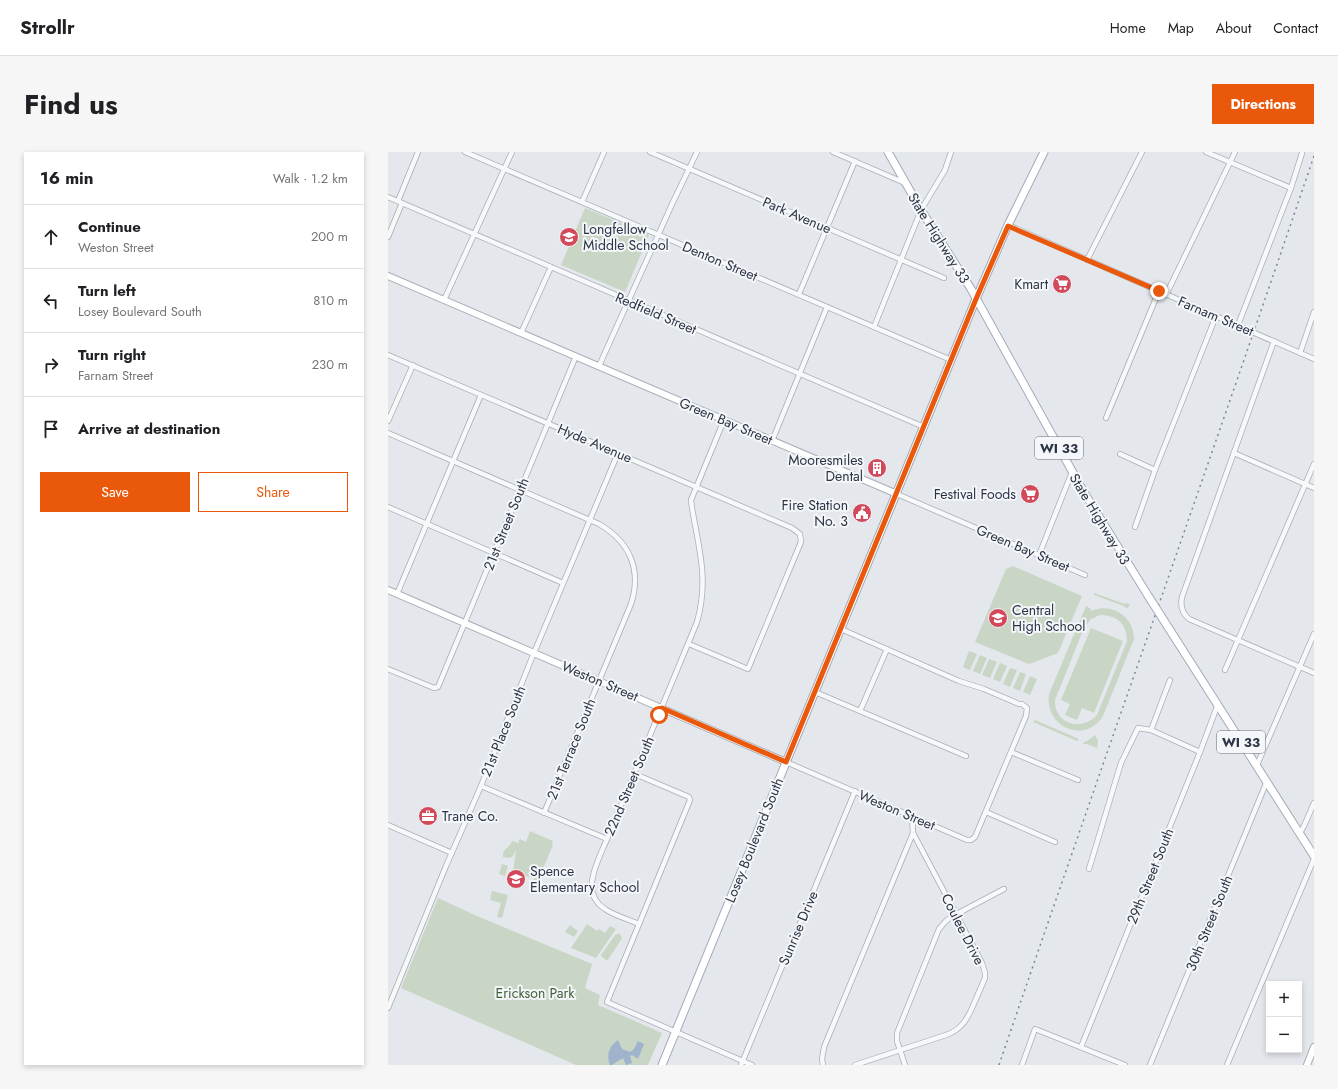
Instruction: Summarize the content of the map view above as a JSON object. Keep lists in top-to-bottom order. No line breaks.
{"streets":{"main road":["State Highway 33","WI 33","Losey Boulevard South"],"street":["Park Avenue","Denton Street","Redfield Street","Farnam Street","Green Bay Street","Hyde Avenue","21st Street South","Weston Street","21st Place South","21st Terrace South","22nd Street South","29th Street South","30th Street South","Sunrise Drive","Coulee Drive"]},"crossings":[["State Highway 33","Losey Boulevard South"],["State Highway 33","29th Street South"],["State Highway 33","30th Street South"],["Denton Street","Losey Boulevard South"],["Redfield Street","Losey Boulevard South"],["Farnam Street","Losey Boulevard South"],["Green Bay Street","21st Street South"],["Green Bay Street","22nd Street South"],["Green Bay Street","Losey Boulevard South"],["Hyde Avenue","21st Street South"],["Hyde Avenue","21st Place South"],["Hyde Avenue","22nd Street South"],["21st Street South","Weston Street"],["21st Street South","21st Terrace South"],["Weston Street","21st Place South"],["Weston Street","21st Terrace South"],["Weston Street","22nd Street South"],["Weston Street","Losey Boulevard South"],["Weston Street","Sunrise Drive"],["Weston Street","Coulee Drive"],["21st Place South","21st Terrace South"]],"parks":["Erickson Park"],"places":{"school or university":["Longfellow Middle School","Central High School","Spence Elementary School"],"supermarket":["Kmart","Festival Foods"],"building":["Mooresmiles Dental"],"public building":["Fire Station No. 3"],"office":["Trane Co."]},"page":{"header":"Strollr","nav":["Home","Map","About","Contact"],"title":"Find us","buttons":["Directions",["Save","Share"]],"heading":["16 min","Walk · 1.2 km"],"list":[["Continue","Weston Street","200 m"],["Turn left","Losey Boulevard South","810 m"],["Turn right","Farnam Street","230 m"],"Arrive at destination"],"map_buttons":["+","−"]}}
